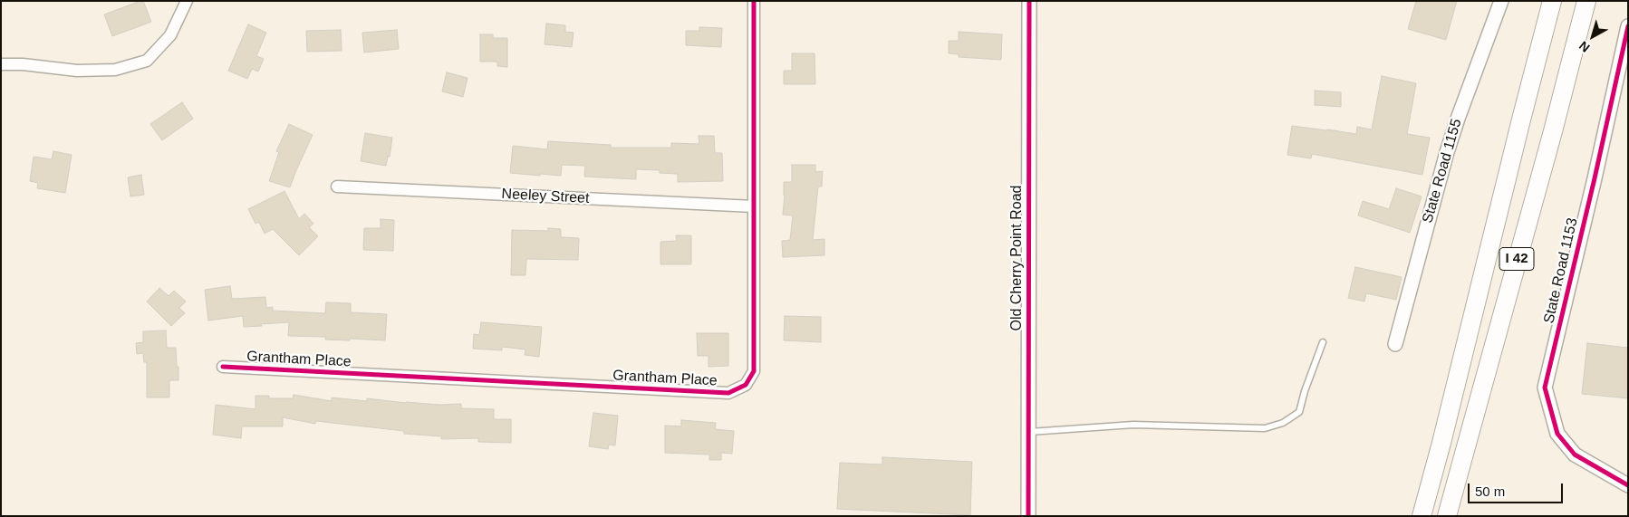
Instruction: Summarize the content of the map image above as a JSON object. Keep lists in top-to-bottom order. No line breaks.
{"streets":{"highway":["I 42"],"street":["State Road 1155","Neeley Street","Old Cherry Point Road","State Road 1153","Grantham Place"]},"crossings":[["Neeley Street","Grantham Place"]],"scale_bar":"50 m","north":"bottom left"}
